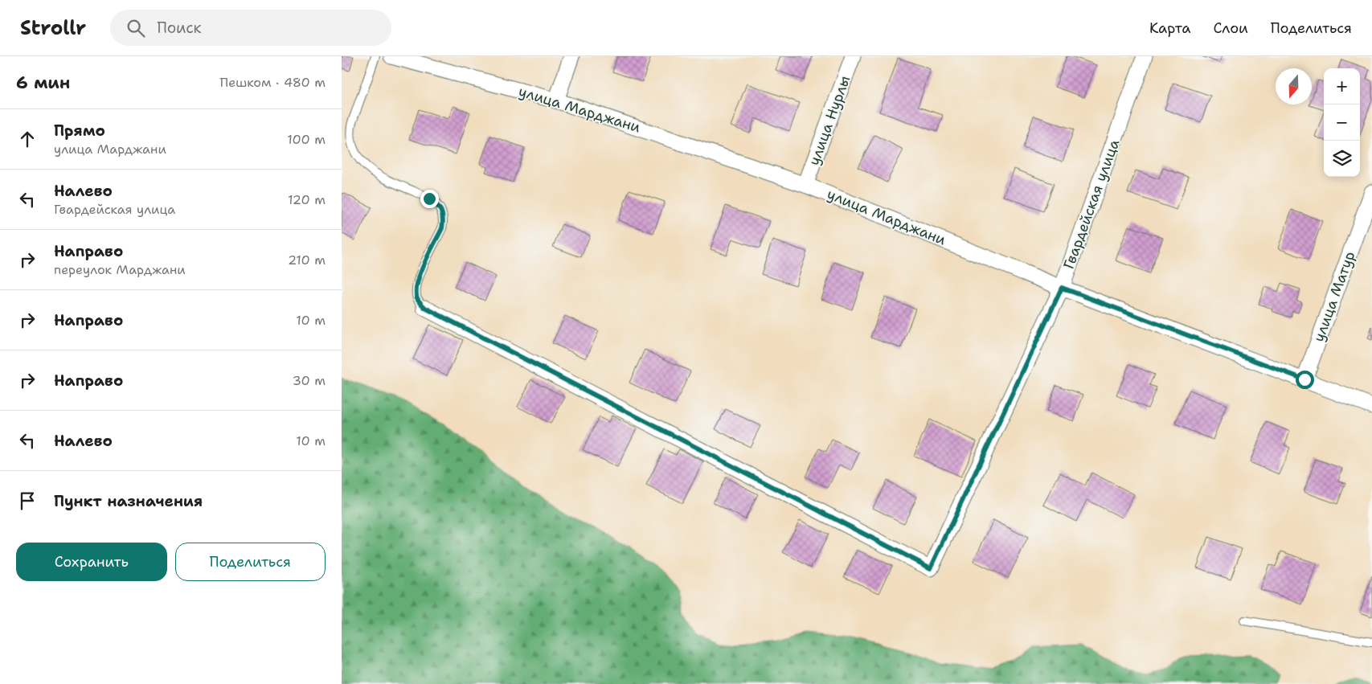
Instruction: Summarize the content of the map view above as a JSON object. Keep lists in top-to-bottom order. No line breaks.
{"streets":{"street":["улица Марджани","улица Нурлы","Гвардейская улица","улица Матур"]},"crossings":[["улица Марджани","улица Нурлы"],["улица Марджани","Гвардейская улица"],["улица Марджани","улица Матур"]],"north":"bottom","page":{"header":"Strollr","search":"Поиск","nav":["Карта","Слои","Поделиться"],"heading":["6 мин","Пешком · 480 m"],"map_buttons":["+","−"],"list":[["Прямо","улица Марджани","100 m"],["Налево","Гвардейская улица","120 m"],["Направо","переулок Марджани","210 m"],["Направо","10 m"],["Направо","30 m"],["Налево","10 m"],"Пункт назначения"],"buttons":["Сохранить","Поделиться"]}}
